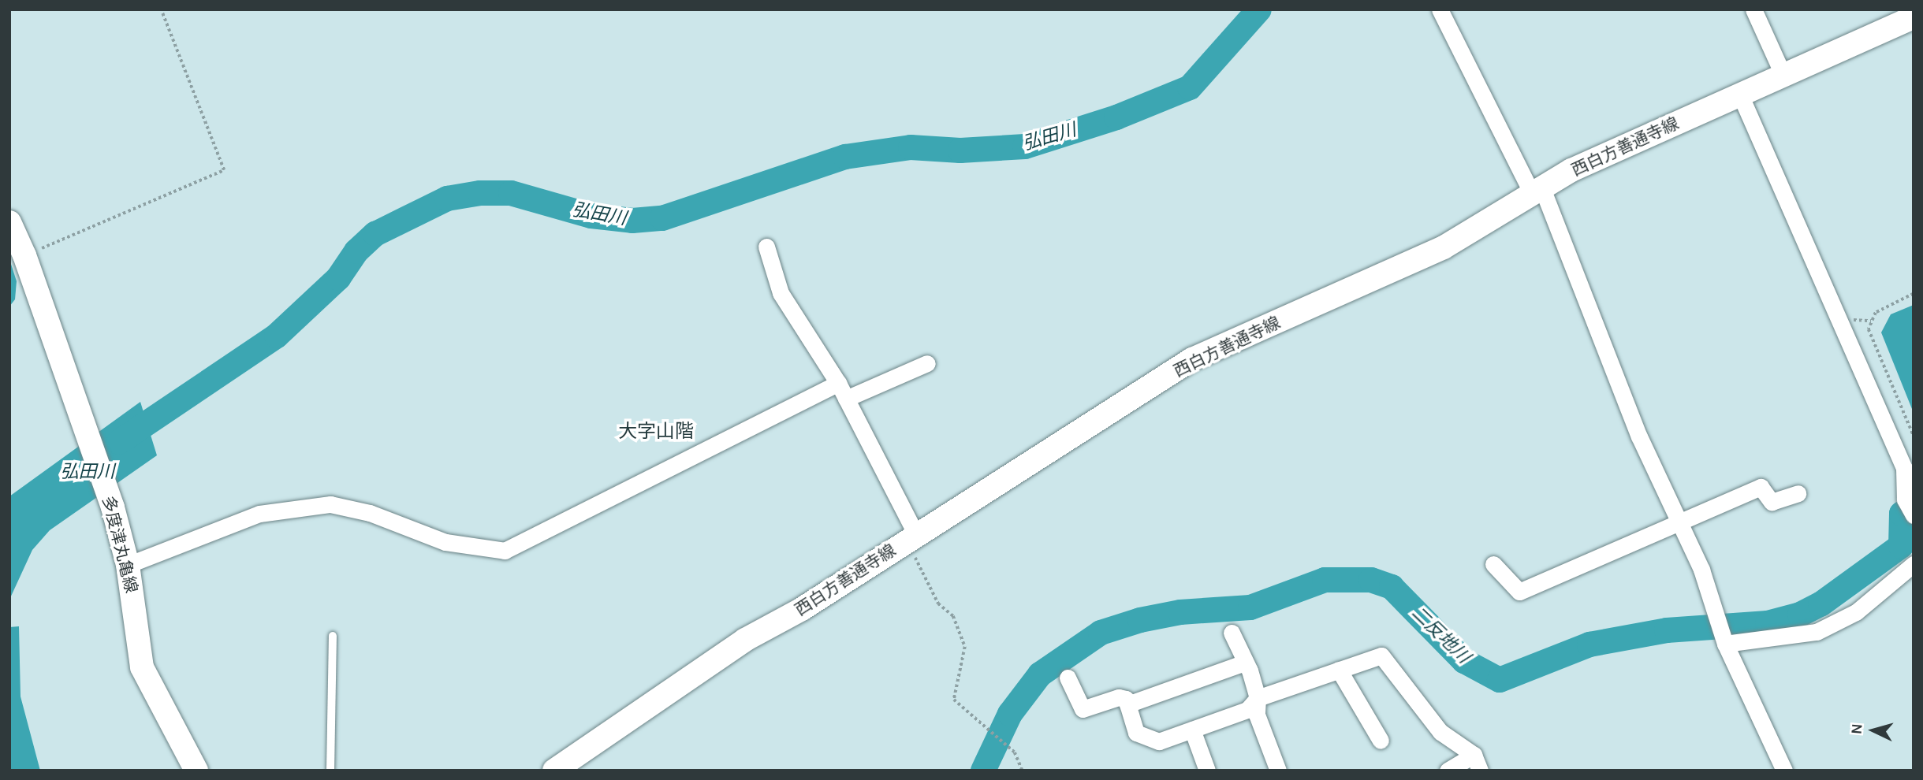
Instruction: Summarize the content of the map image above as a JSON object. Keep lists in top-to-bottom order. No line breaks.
{"streets":{"main road":["西白方善通寺線","多度津丸亀線"]},"districts":["大字山階"],"water":["弘田川","二反地川"],"north":"left"}
